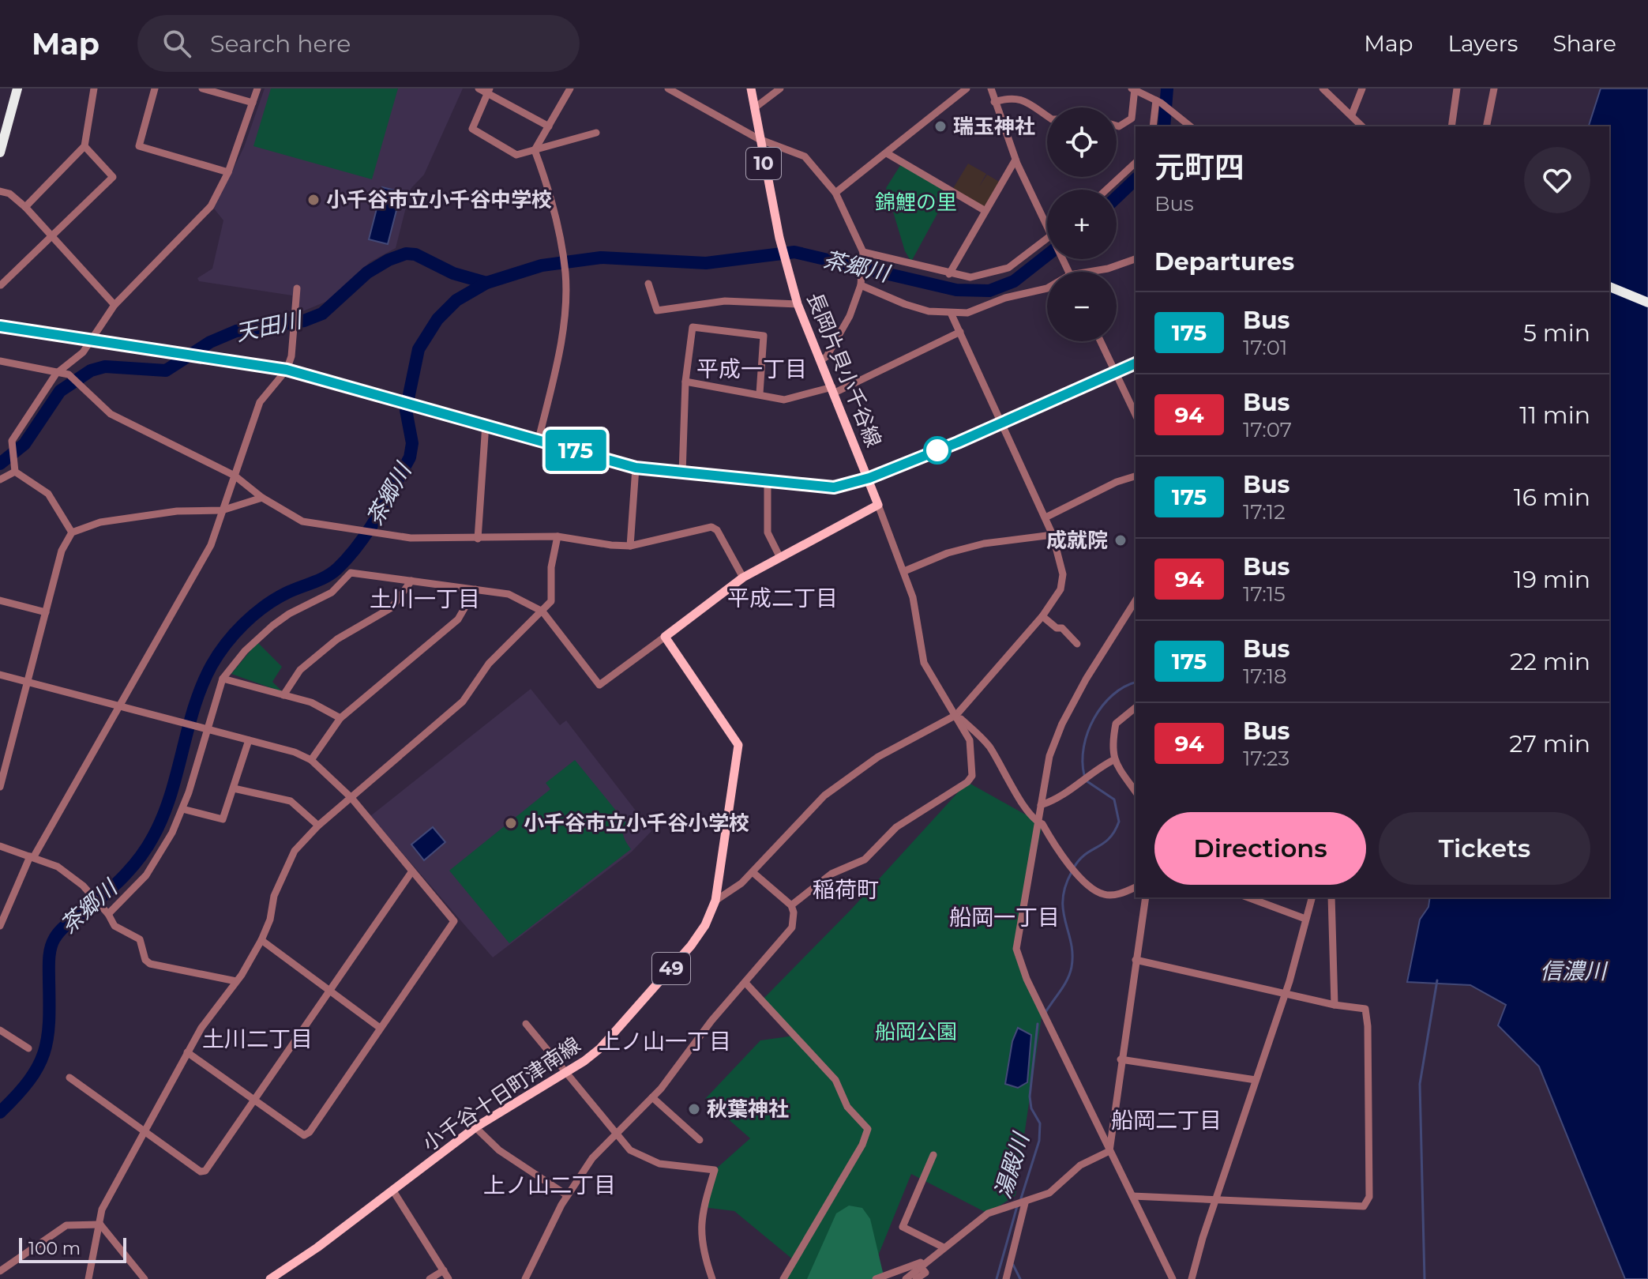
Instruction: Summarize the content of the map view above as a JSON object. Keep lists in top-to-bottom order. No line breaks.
{"streets":{"main road":["10","長岡片貝小千谷線","49","小千谷十日町津南線"]},"districts":["平成一丁目","平成二丁目","土川一丁目","稲荷町","船岡一丁目","土川二丁目","上ノ山一丁目","船岡二丁目","上ノ山二丁目"],"water":["茶郷川","天田川","信濃川","湯殿川"],"parks":["錦鯉の里","船岡公園"],"places":["瑞玉神社","小千谷市立小千谷中学校","成就院","小千谷市立小千谷小学校","秋葉神社"],"lines":["bus line 175"],"scale_bar":"100 m","page":{"header":"Map","search":"Search here","nav":["Map","Layers","Share"],"on_map":"175","map_buttons":["+","−"],"heading":[["元町四","Bus"],"Departures"],"list":[{"mark":"175","name":"Bus","note":"17:01","value":"5 min"},{"mark":"94","name":"Bus","note":"17:07","value":"11 min"},{"mark":"175","name":"Bus","note":"17:12","value":"16 min"},{"mark":"94","name":"Bus","note":"17:15","value":"19 min"},{"mark":"175","name":"Bus","note":"17:18","value":"22 min"},{"mark":"94","name":"Bus","note":"17:23","value":"27 min"}],"buttons":["Directions","Tickets"],"scale":"100 m"}}
